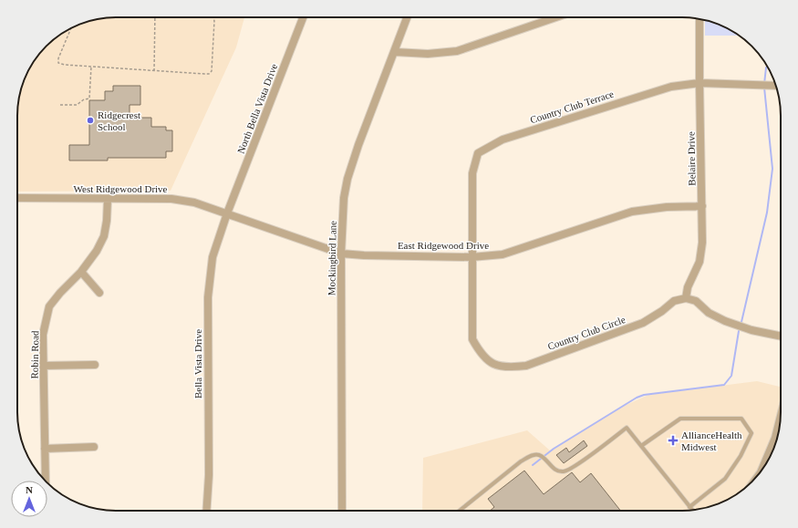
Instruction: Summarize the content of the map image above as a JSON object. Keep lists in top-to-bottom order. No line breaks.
{"streets":{"street":["Country Club Terrace","North Bella Vista Drive","Belaire Drive","West Ridgewood Drive","East Ridgewood Drive","Mockingbird Lane","Country Club Circle","Robin Road","Bella Vista Drive"]},"crossings":[["Country Club Terrace","Belaire Drive"],["Country Club Terrace","East Ridgewood Drive"],["Country Club Terrace","Country Club Circle"],["North Bella Vista Drive","West Ridgewood Drive"],["North Bella Vista Drive","East Ridgewood Drive"],["North Bella Vista Drive","Bella Vista Drive"],["Belaire Drive","East Ridgewood Drive"],["Belaire Drive","Country Club Circle"],["West Ridgewood Drive","East Ridgewood Drive"],["West Ridgewood Drive","Robin Road"],["West Ridgewood Drive","Bella Vista Drive"],["East Ridgewood Drive","Mockingbird Lane"],["East Ridgewood Drive","Country Club Circle"],["East Ridgewood Drive","Bella Vista Drive"]],"places":{"other":["Ridgecrest School"],"health":["AllianceHealth Midwest"]},"north":"top"}
